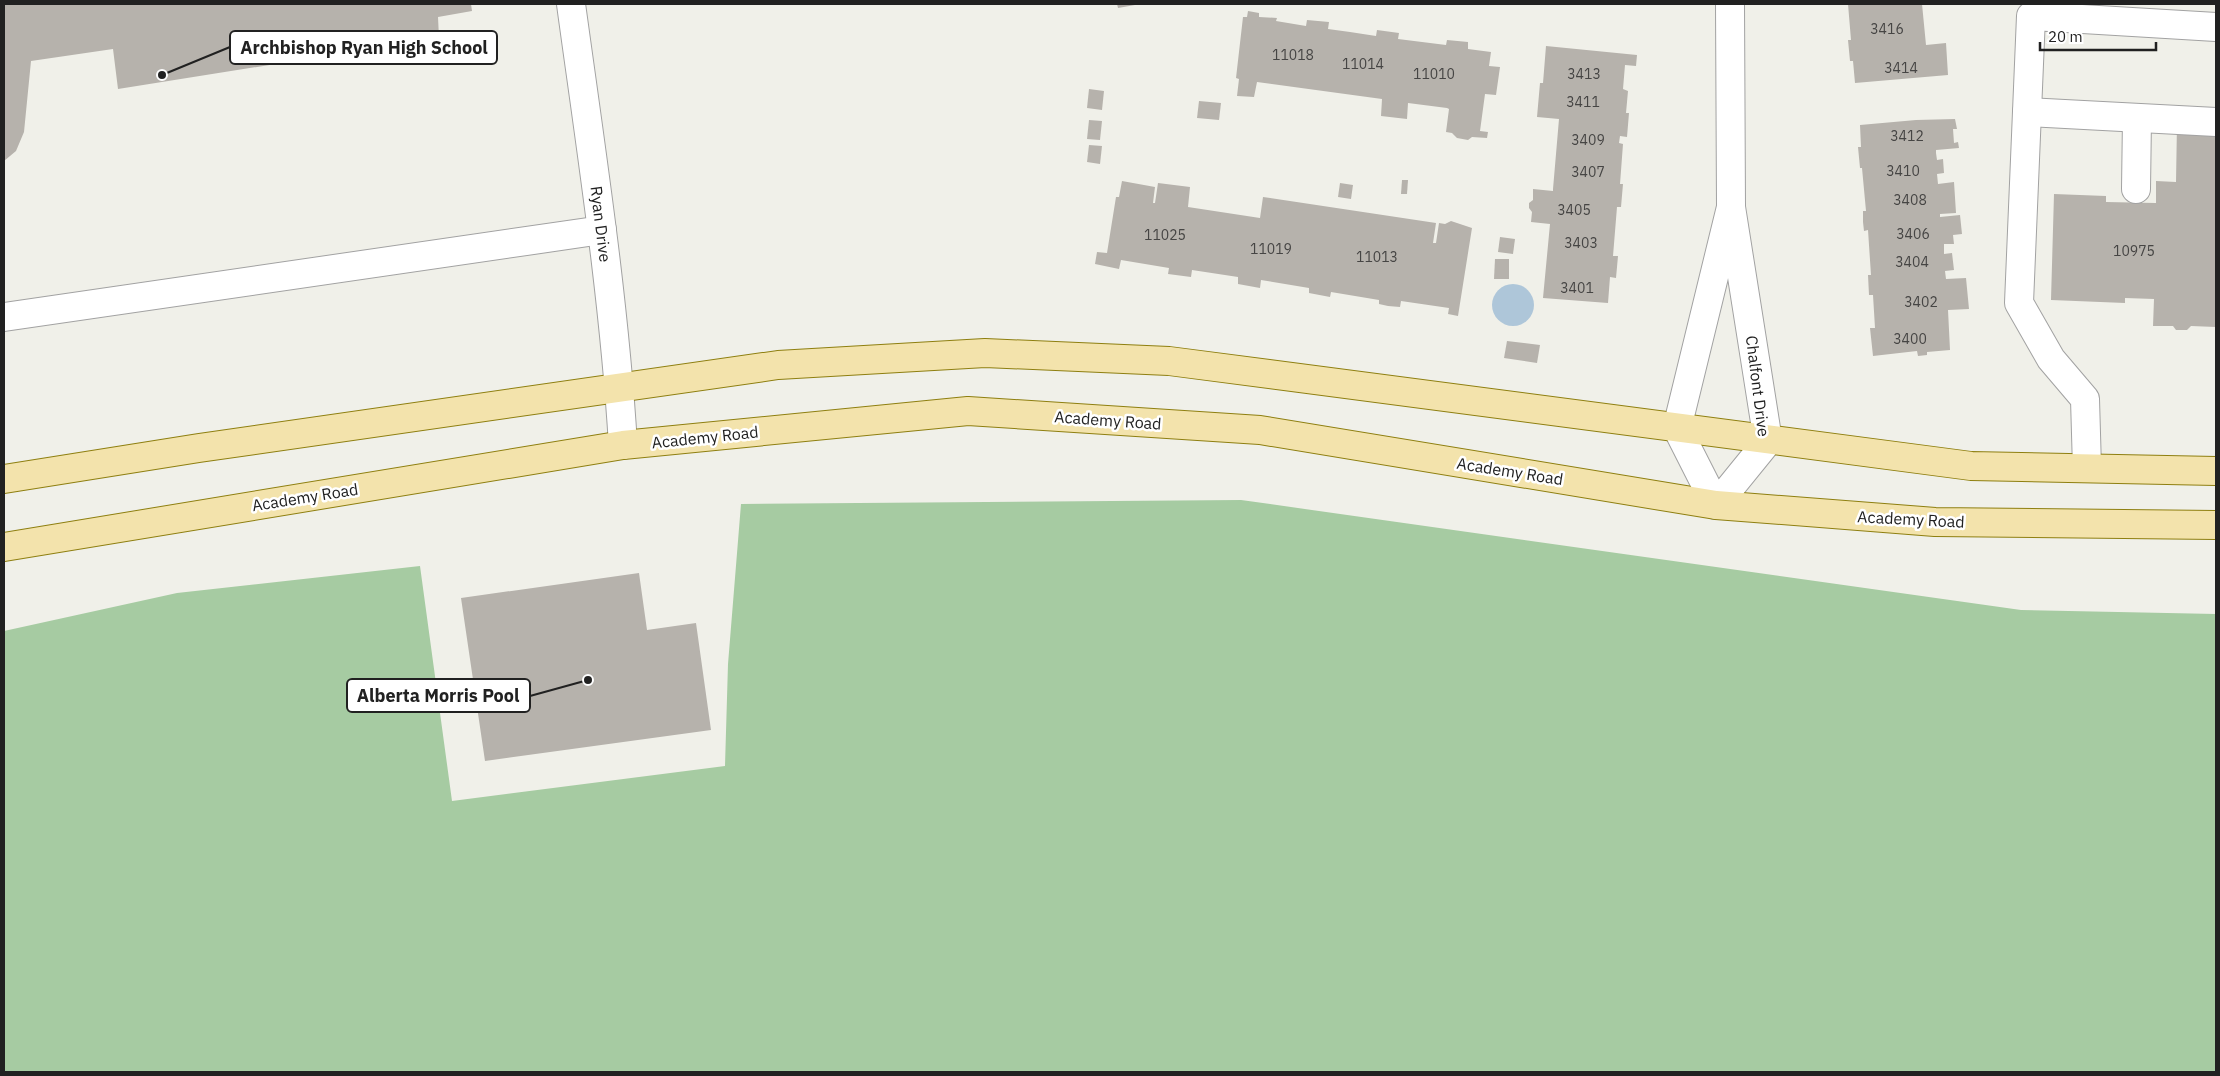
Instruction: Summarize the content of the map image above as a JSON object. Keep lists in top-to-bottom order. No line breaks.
{"streets":{"main road":["Academy Road"],"street":["Ryan Drive","Chalfont Drive"]},"crossings":[["Ryan Drive","Academy Road"],["Chalfont Drive","Academy Road"]],"places":["Archbishop Ryan High School","Alberta Morris Pool"],"house_numbers":["3416","11018","11014","3414","11010","3413","3411","3412","3409","3410","3407","3408","3405","3406","11025","3403","11019","10975","11013","3404","3401","3402","3400"],"scale_bar":"20 m"}
